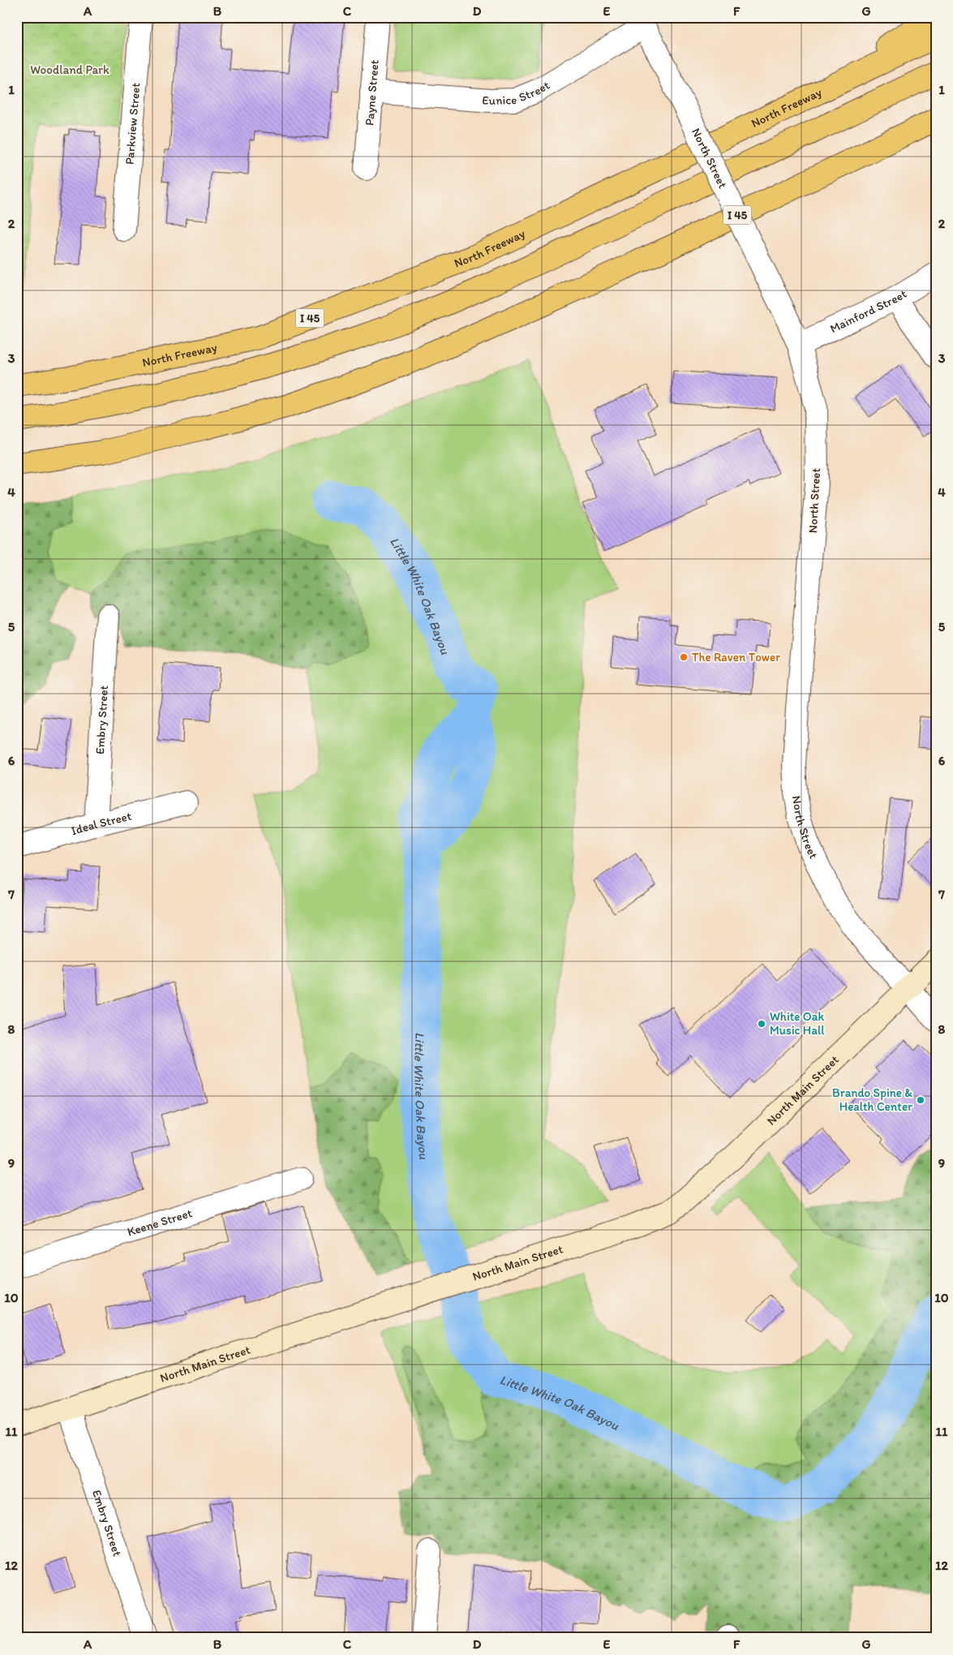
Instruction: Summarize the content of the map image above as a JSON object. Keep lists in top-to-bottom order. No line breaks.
{"streets":{"highway":["North Freeway","I 45"],"main road":["North Main Street"],"street":["Eunice Street","Payne Street","Parkview Street","North Street","Mainford Street","Embry Street","Ideal Street","Keene Street"]},"crossings":[["Eunice Street","Payne Street"],["Eunice Street","North Street"],["North Street","Mainford Street"],["North Street","North Main Street"],["Embry Street","Ideal Street"],["Embry Street","North Main Street"]],"water":["Little White Oak Bayou"],"parks":["Woodland Park"],"places":["The Raven Tower","White Oak Music Hall","Brando Spine & Health Center"],"grid":{"columns":["A","B","C","D","E","F","G"],"rows":["1","2","3","4","5","6","7","8","9","10","11","12"]}}
